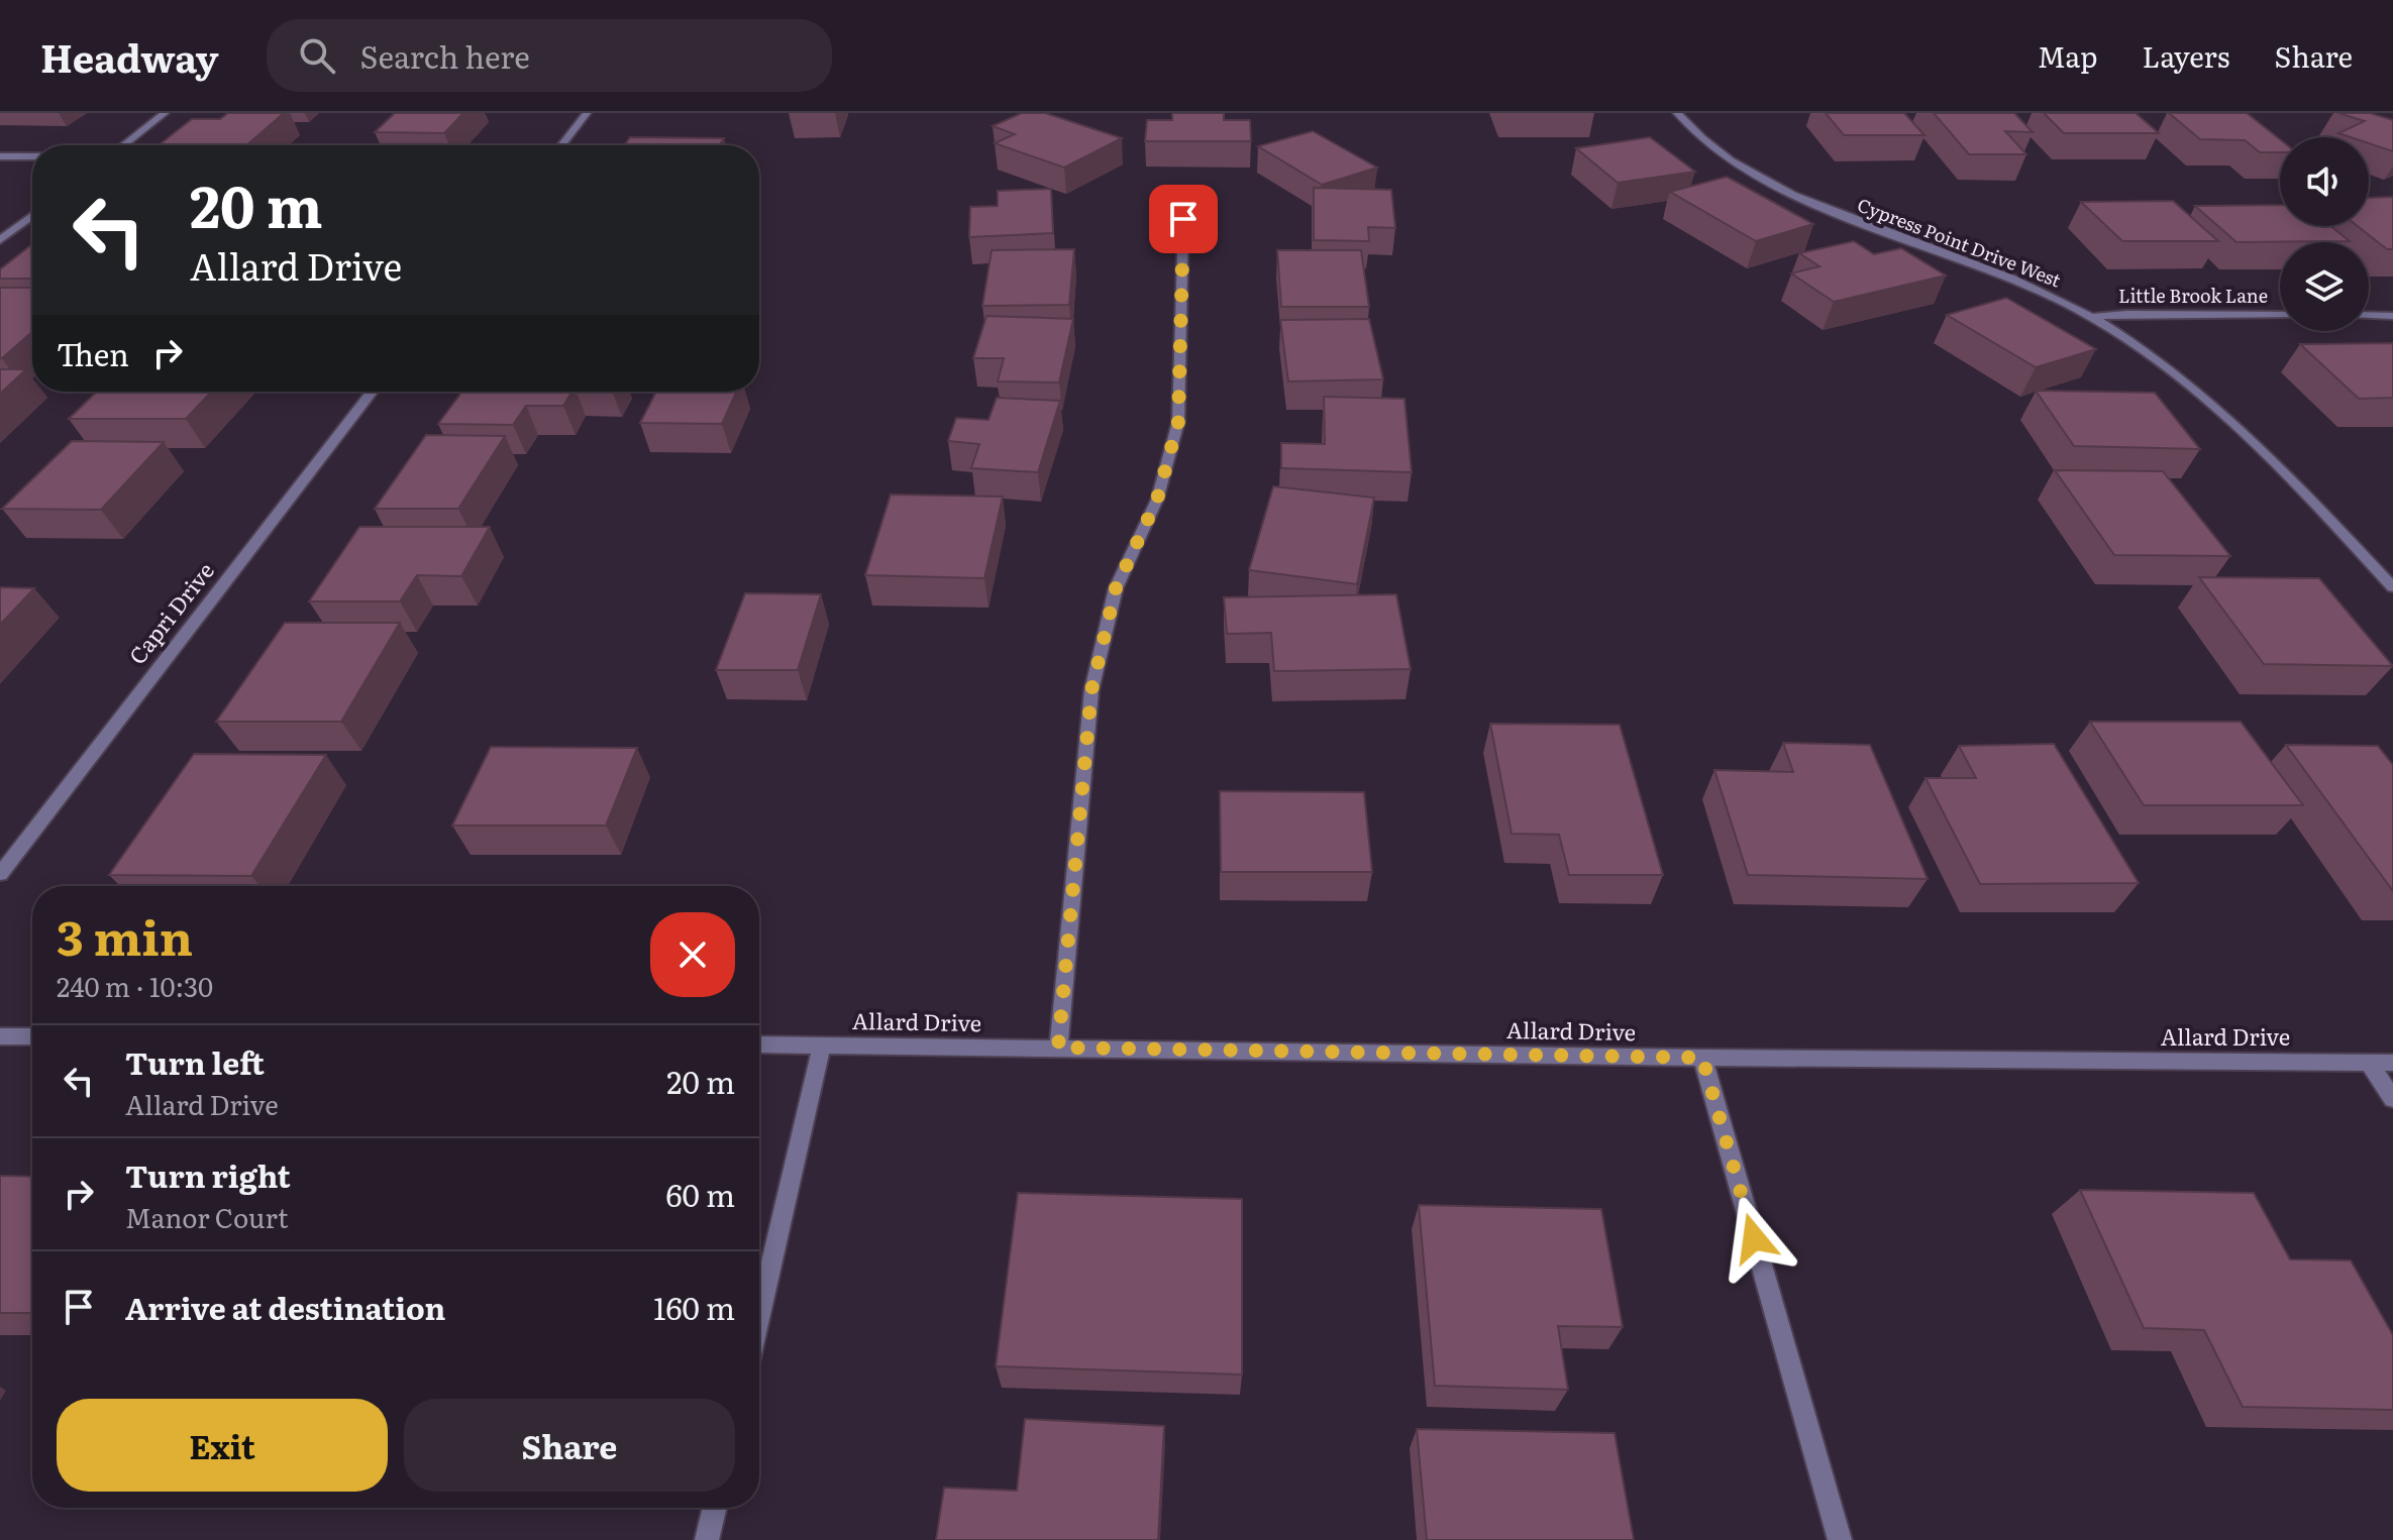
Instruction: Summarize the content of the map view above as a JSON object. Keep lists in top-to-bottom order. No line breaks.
{"streets":{"street":["Cypress Point Drive West","Little Brook Lane","Capri Drive","Allard Drive"]},"crossings":[["Cypress Point Drive West","Little Brook Lane"]],"page":{"header":"Headway","search":"Search here","nav":["Map","Layers","Share"],"turn":["20 m","Allard Drive"],"then":"Then","heading":["3 min","240 m · 10:30"],"list":[{"name":"Turn left","note":"Allard Drive","value":"20 m"},{"name":"Turn right","note":"Manor Court","value":"60 m"},{"name":"Arrive at destination","value":"160 m"}],"buttons":["Exit","Share"]}}
